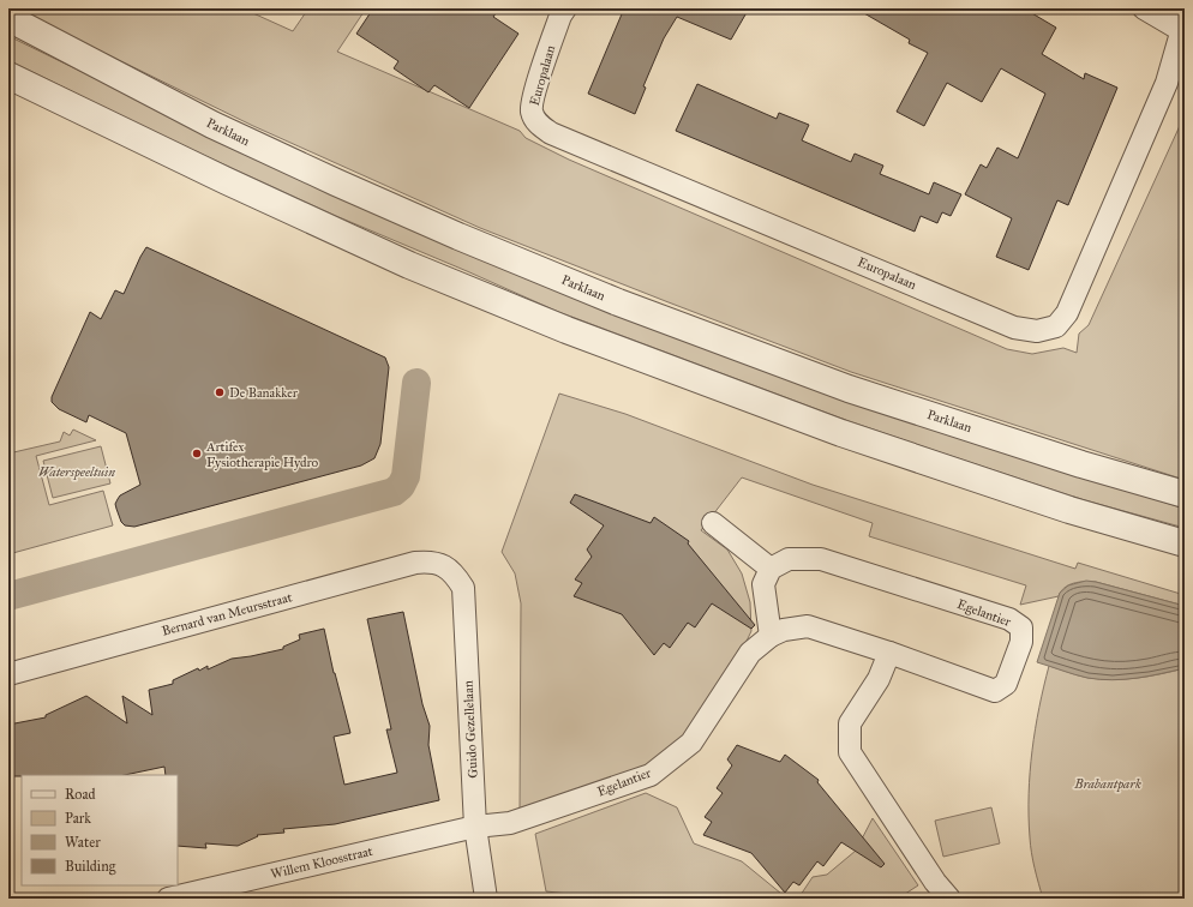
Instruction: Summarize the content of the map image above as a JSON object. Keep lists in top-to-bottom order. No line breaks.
{"streets":{"street":["Europalaan","Parklaan","Egelantier","Bernard van Meursstraat","Guido Gezellelaan","Willem Kloosstraat"]},"crossings":[["Egelantier","Guido Gezellelaan"],["Egelantier","Willem Kloosstraat"],["Bernard van Meursstraat","Guido Gezellelaan"],["Guido Gezellelaan","Willem Kloosstraat"]],"parks":["Waterspeeltuin","Brabantpark"],"places":["De Banakker","Artifex Fysiotherapie Hydro"],"legend":["Road","Park","Water","Building"]}
